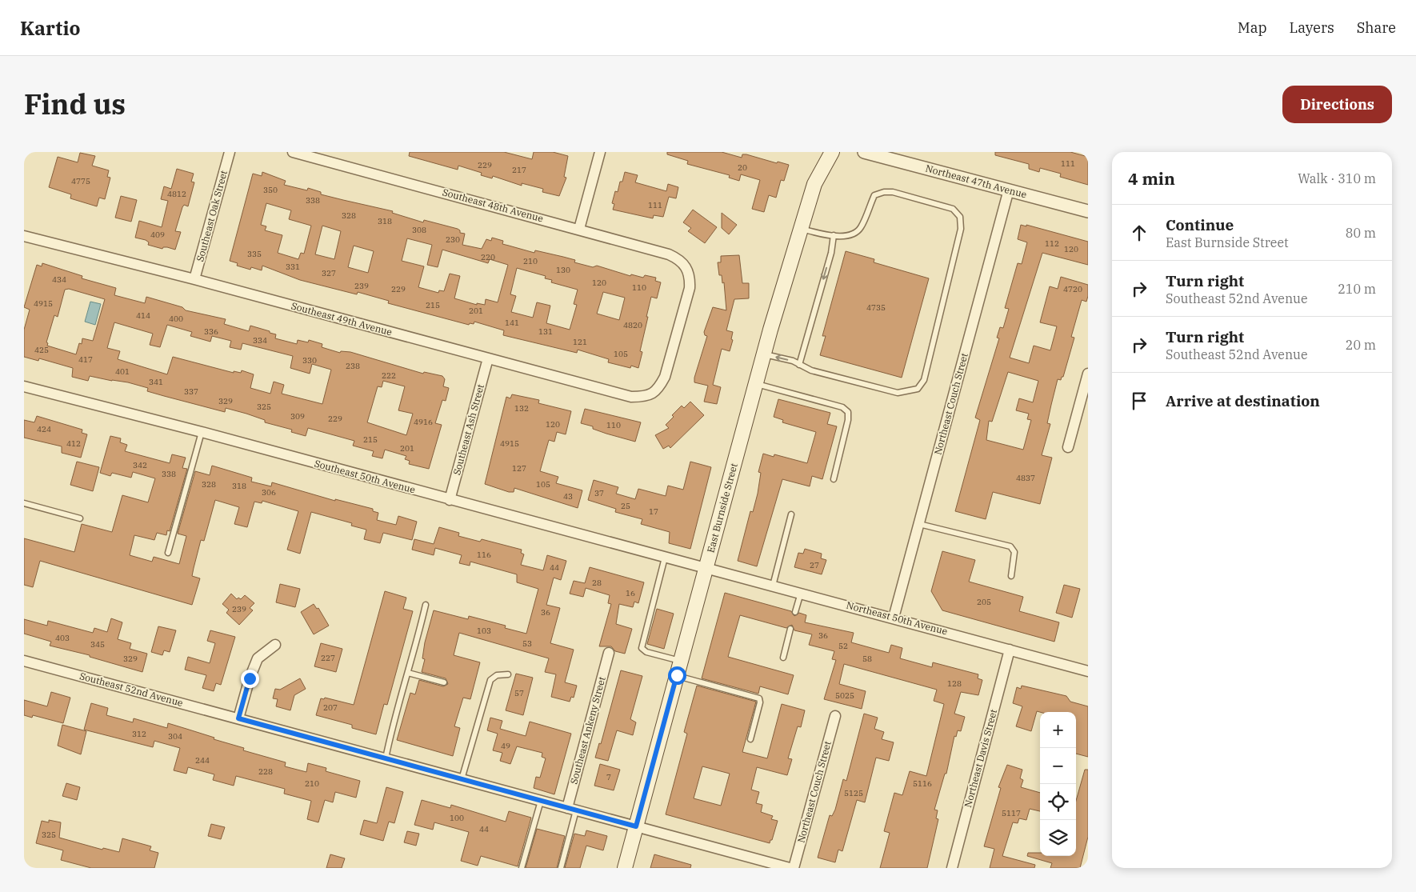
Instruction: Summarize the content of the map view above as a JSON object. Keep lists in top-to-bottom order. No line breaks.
{"streets":{"main road":["East Burnside Street"],"street":["Northeast 47th Avenue","Southeast 48th Avenue","Southeast Oak Street","Southeast 49th Avenue","Northeast Couch Street","Southeast Ash Street","Southeast 50th Avenue","Northeast 50th Avenue","Southeast 52nd Avenue","Southeast Ankeny Street","Northeast Davis Street"]},"crossings":[["Northeast 47th Avenue","Northeast Couch Street"],["Southeast 48th Avenue","Southeast 49th Avenue"],["Southeast Oak Street","Southeast 49th Avenue"],["Southeast 49th Avenue","Southeast Ash Street"],["Northeast Couch Street","Northeast 50th Avenue"],["Southeast Ash Street","Southeast 50th Avenue"],["Southeast 50th Avenue","East Burnside Street"],["Southeast 50th Avenue","Northeast 50th Avenue"],["East Burnside Street","Northeast 50th Avenue"],["East Burnside Street","Southeast 52nd Avenue"],["Northeast 50th Avenue","Northeast Davis Street"],["Southeast 52nd Avenue","Southeast Ankeny Street"]],"house_numbers":["111","229","20","217","4775","350","4812","338","111","328","318","308","409","230","112","120","335","220","210","331","130","327","434","120","239","110","229","4720","4915","215","4735","201","414","400","141","4820","336","131","334","121","425","105","417","330","238","401","222","341","337","329","325","132","309","229","4916","120","110","424","215","412","4915","201","342","127","338","4837","328","105","318","306","37","43","25","17","116","27","44","28","16","205","239","36","103","36","403","53","345","52","227","329","58","128","57","5025","207","312","304","49","244","228","7","210","5116","5125","5117","100","44","325"],"page":{"header":"Kartio","nav":["Map","Layers","Share"],"title":"Find us","buttons":"Directions","heading":["4 min","Walk · 310 m"],"list":[["Continue","East Burnside Street","80 m"],["Turn right","Southeast 52nd Avenue","210 m"],["Turn right","Southeast 52nd Avenue","20 m"],"Arrive at destination"],"map_buttons":["+","−"]}}
